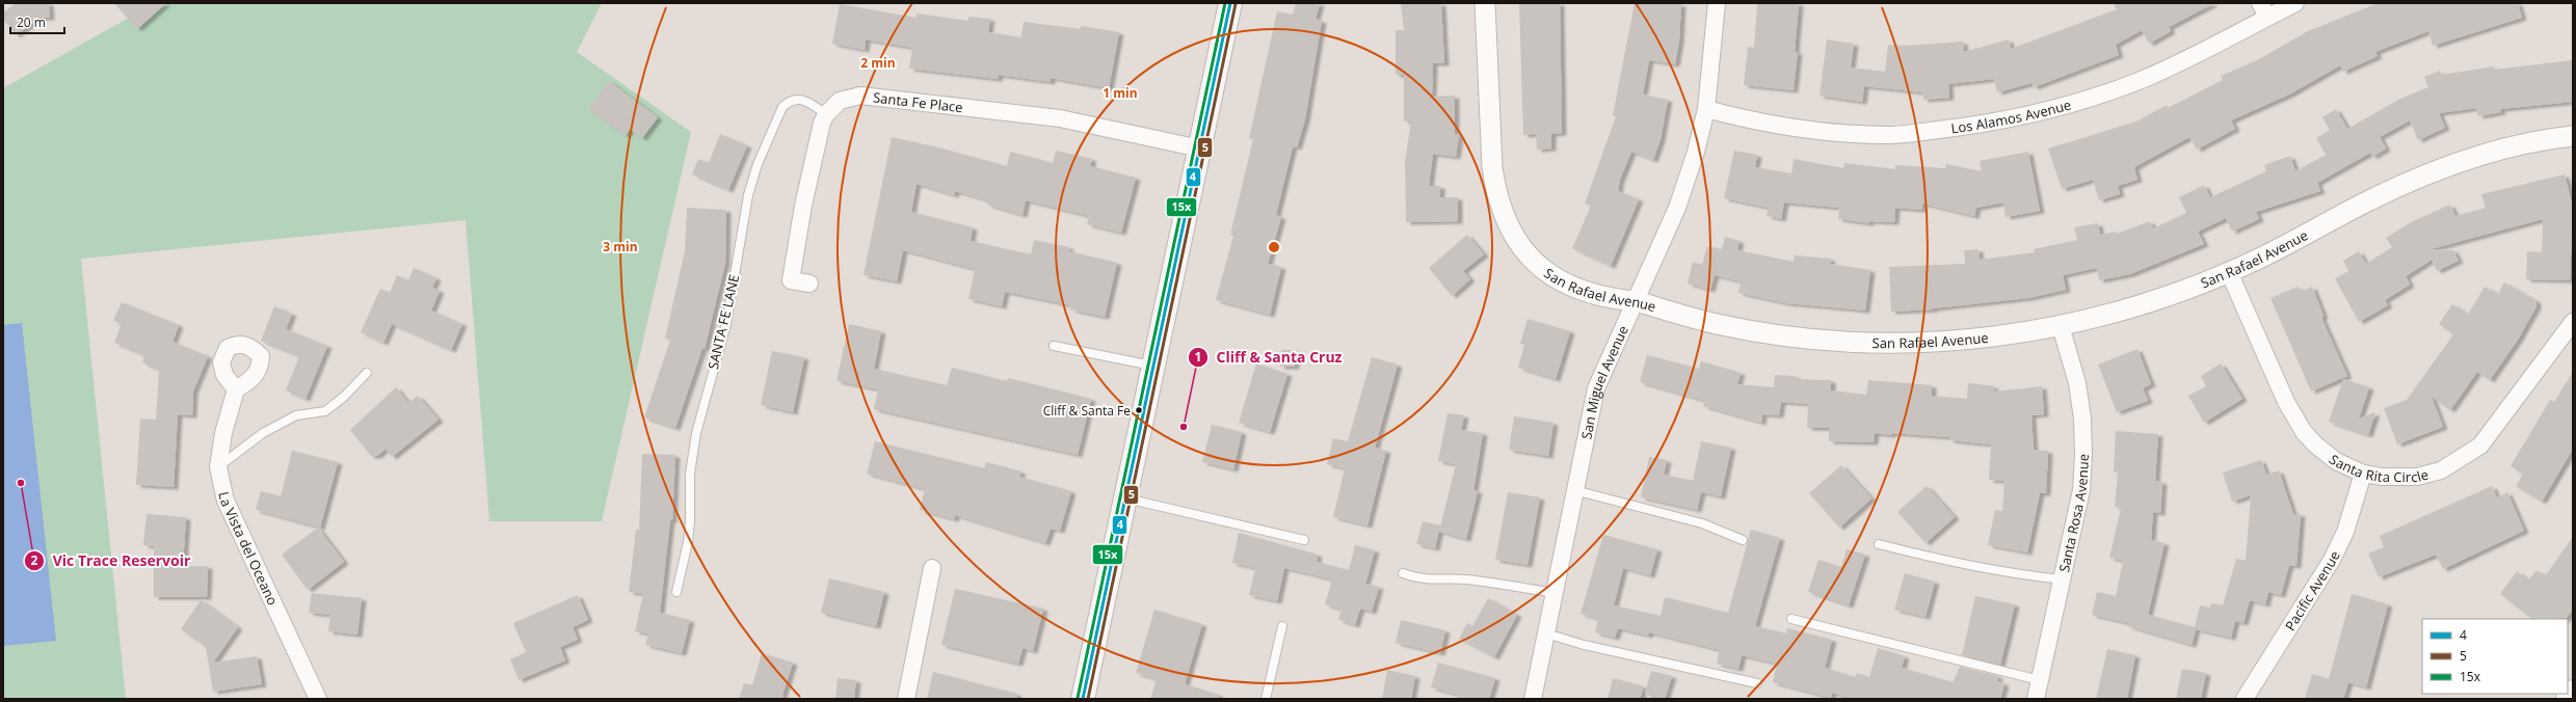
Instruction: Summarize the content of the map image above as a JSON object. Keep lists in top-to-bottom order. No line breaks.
{"streets":{"street":["Santa Fe Place","Los Alamos Avenue","San Rafael Avenue","San Miguel Avenue","Santa Rita Circle","Santa Rosa Avenue","La Vista del Oceano","Pacific Avenue"],"lane":["SANTA FE LANE"]},"crossings":[["Santa Fe Place","SANTA FE LANE"],["Los Alamos Avenue","San Miguel Avenue"],["San Rafael Avenue","San Miguel Avenue"],["San Rafael Avenue","Santa Rita Circle"],["San Rafael Avenue","Santa Rosa Avenue"],["Santa Rita Circle","Pacific Avenue"]],"places":["Cliff & Santa Fe","Cliff & Santa Cruz","Vic Trace Reservoir"],"lines":["transit line 4","transit line 15x","transit line 5"],"legend":["4","5","15x"],"scale_bar":"20 m","rings":["2 min","1 min","3 min"]}
